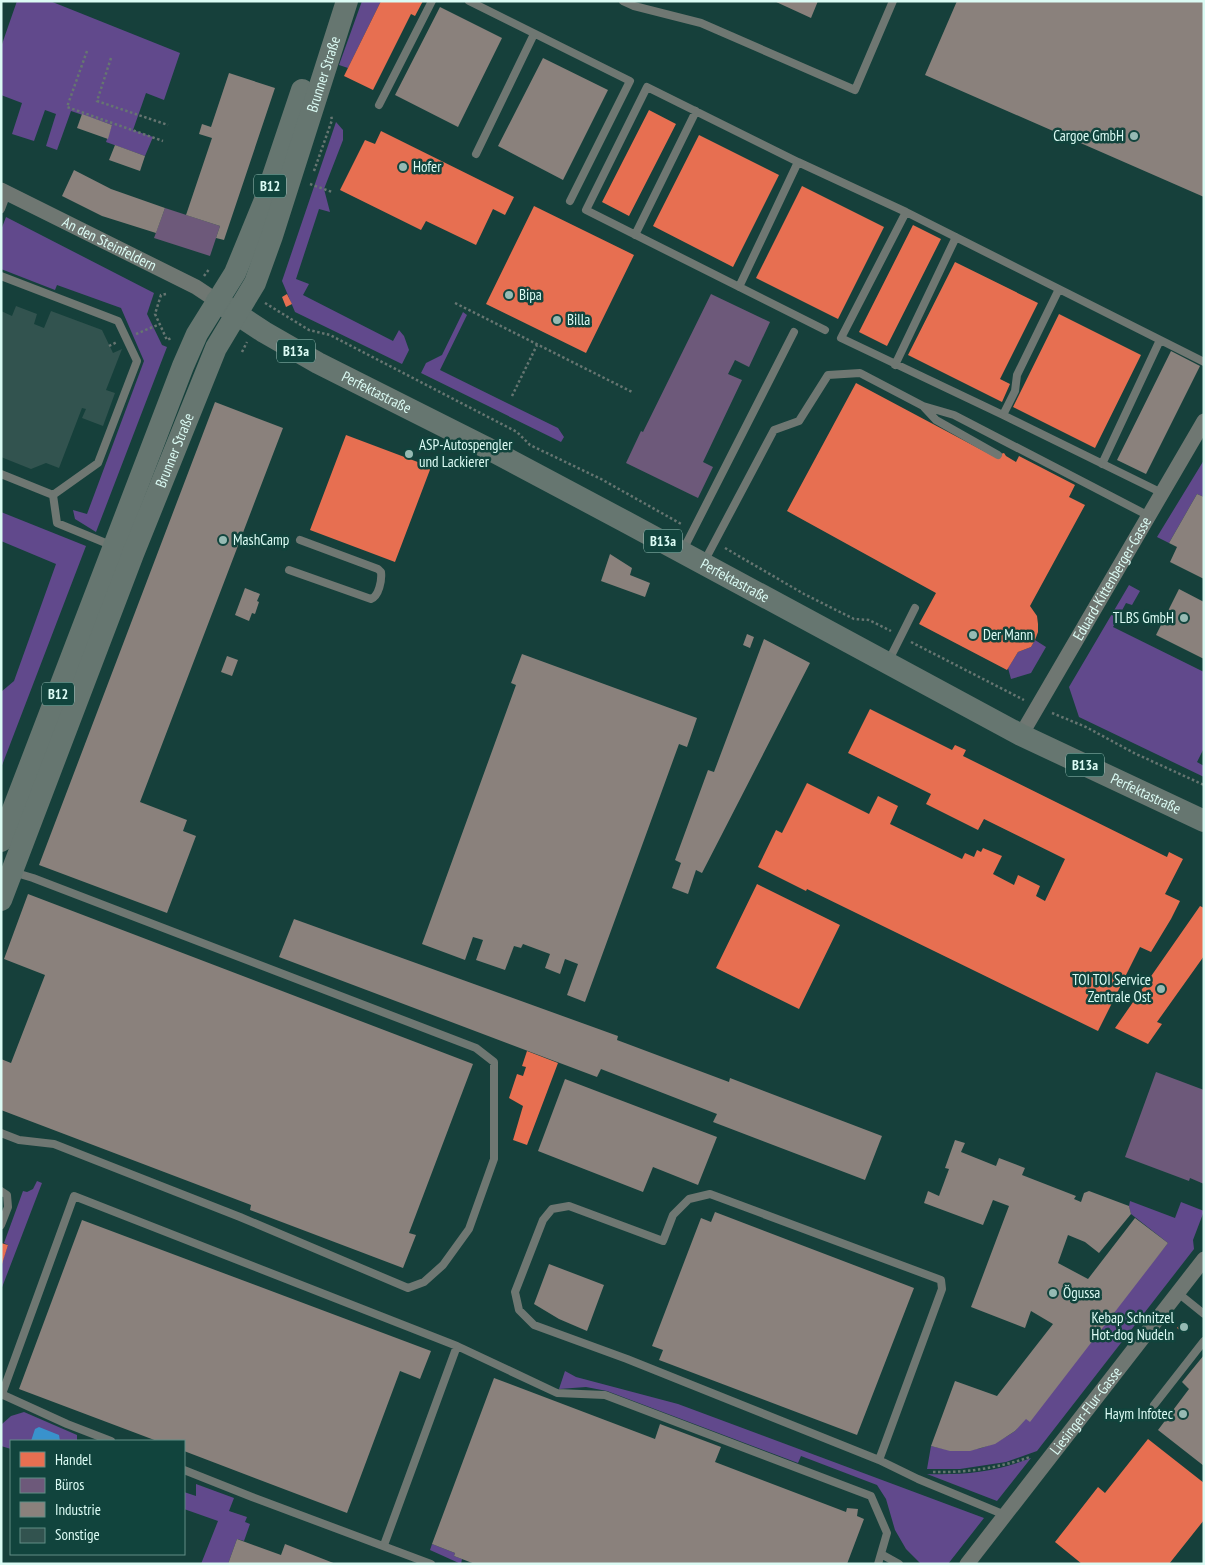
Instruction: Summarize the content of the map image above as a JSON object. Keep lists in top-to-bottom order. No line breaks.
{"streets":{"main road":["Brunner Straße","B12","B13a","Perfektastraße"],"street":["An den Steinfeldern","Eduard-Kittenberger-Gasse","Liesinger-Flur-Gasse"]},"crossings":[["Brunner Straße","An den Steinfeldern"],["Brunner Straße","Perfektastraße"],["An den Steinfeldern","Perfektastraße"],["Perfektastraße","Eduard-Kittenberger-Gasse"]],"places":["Cargoe GmbH","Hofer","Bipa","Billa","ASP-Autospengler und Lackierer","MashCamp","TLBS GmbH","Der Mann","TOI TOI Service Zentrale Ost","Ögussa","Kebap Schnitzel Hot-dog Nudeln","Haym Infotec"],"legend":["Handel","Büros","Industrie","Sonstige"]}
